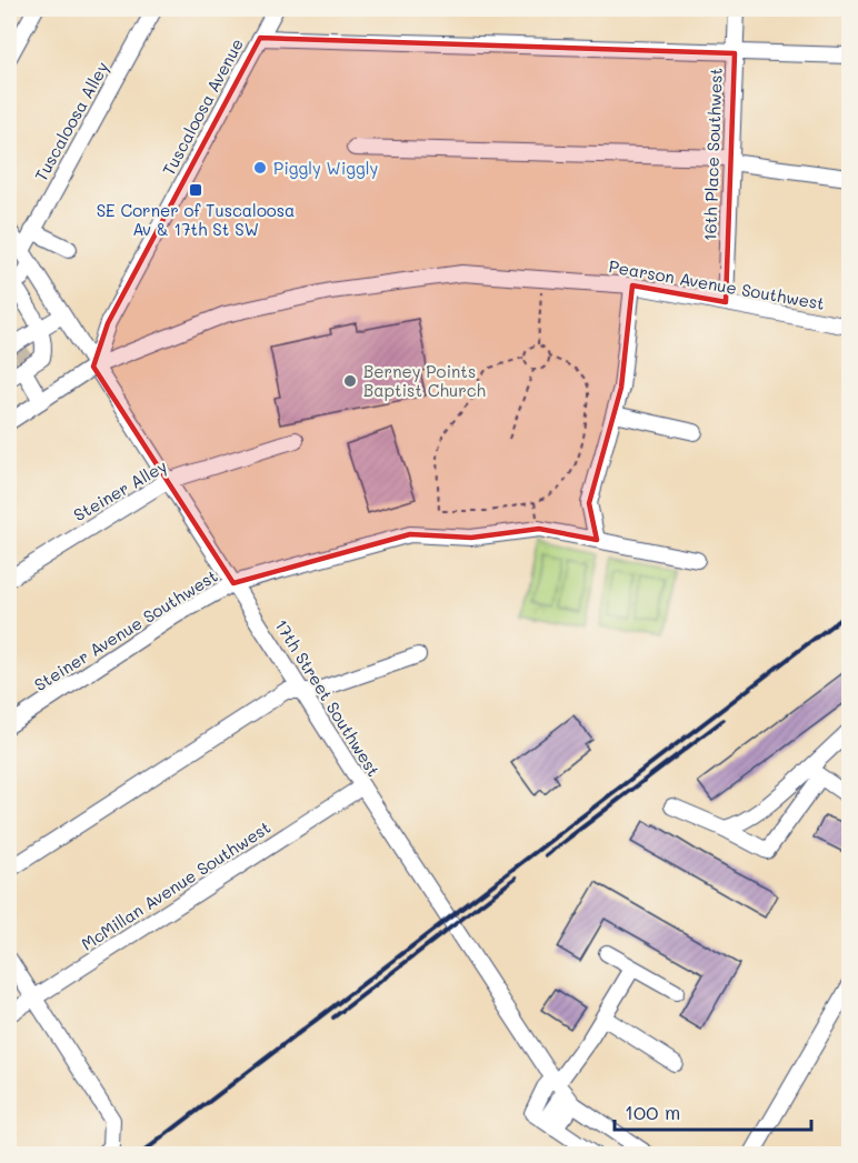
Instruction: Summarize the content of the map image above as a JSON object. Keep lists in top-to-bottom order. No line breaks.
{"streets":{"street":["Tuscaloosa Avenue","Tuscaloosa Alley","16th Place Southwest","Pearson Avenue Southwest","Steiner Alley","Steiner Avenue Southwest","17th Street Southwest","McMillan Avenue Southwest"]},"crossings":[["Tuscaloosa Avenue","Pearson Avenue Southwest"],["Tuscaloosa Avenue","17th Street Southwest"],["Tuscaloosa Alley","17th Street Southwest"],["16th Place Southwest","Pearson Avenue Southwest"],["Pearson Avenue Southwest","17th Street Southwest"],["Steiner Alley","17th Street Southwest"],["Steiner Avenue Southwest","17th Street Southwest"],["17th Street Southwest","McMillan Avenue Southwest"]],"places":{"other":["Piggly Wiggly","Berney Points Baptist Church"],"transit":["SE Corner of Tuscaloosa Av & 17th St SW"]},"scale_bar":"100 m"}
